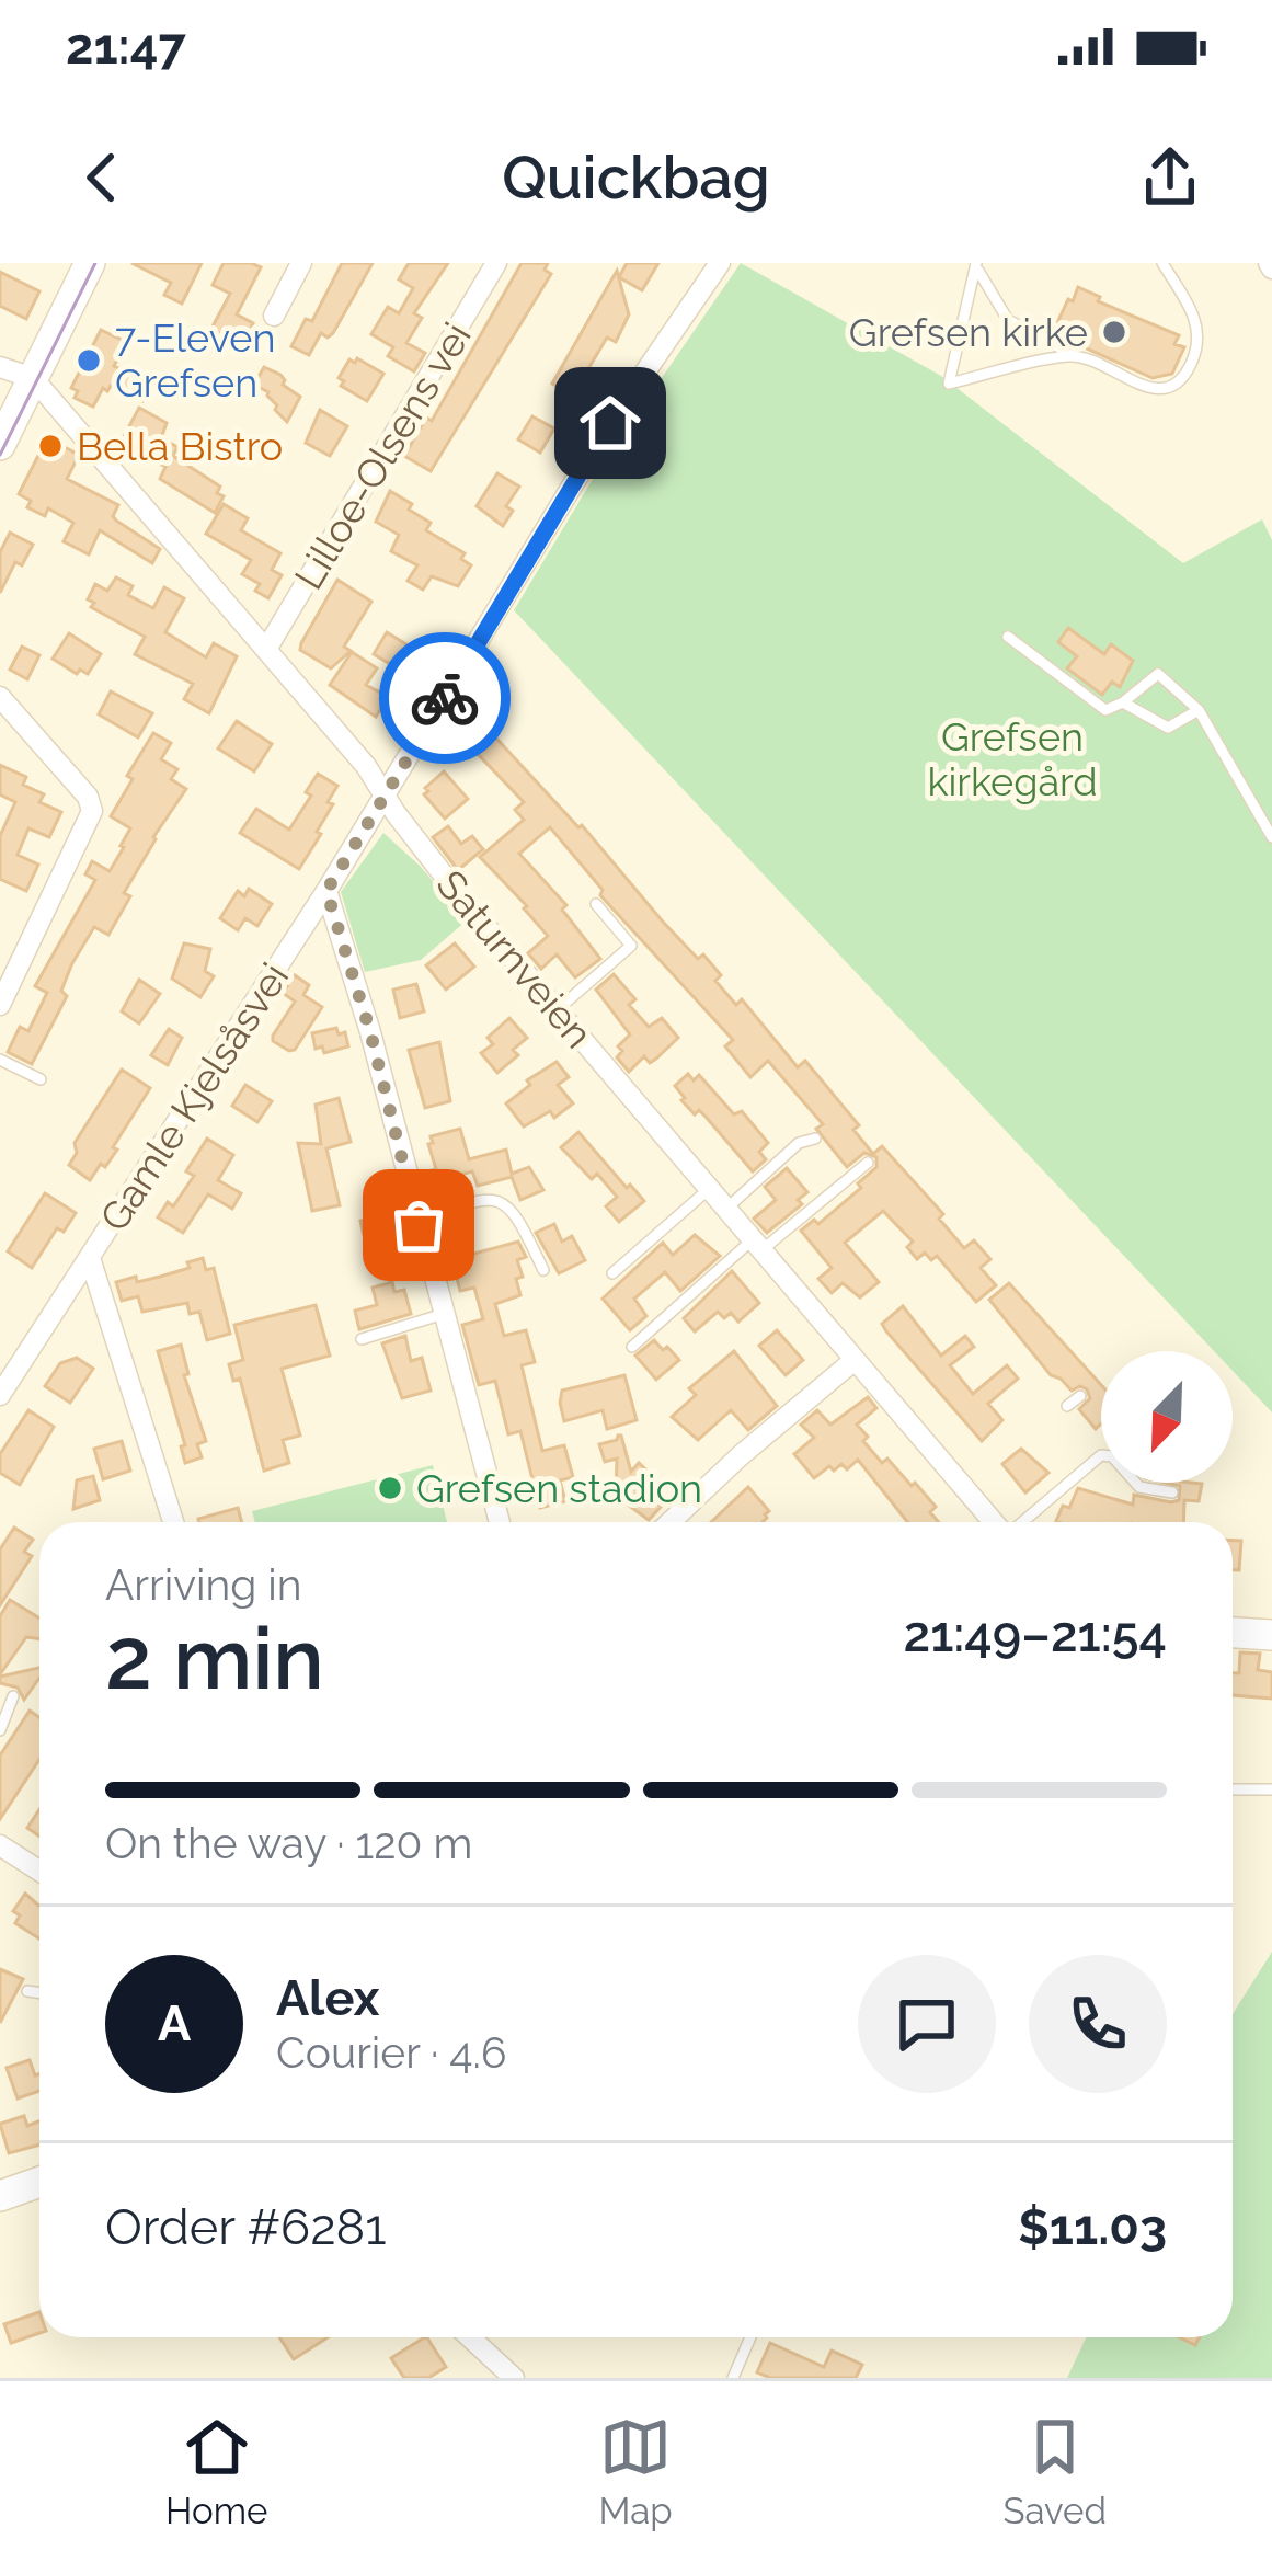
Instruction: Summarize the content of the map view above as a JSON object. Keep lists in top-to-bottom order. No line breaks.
{"streets":{"street":["Lilloe-Olsens vei","Saturnveien","Gamle Kjelsåsvei"]},"crossings":[["Lilloe-Olsens vei","Saturnveien"],["Saturnveien","Gamle Kjelsåsvei"]],"parks":["Grefsen kirkegård"],"places":["Grefsen kirke","7-Eleven Grefsen","Bella Bistro","Grefsen stadion"],"north":"bottom left","page":{"status":"21:47","header":"Quickbag","heading":["2 min","Arriving in","21:49–21:54"],"panel":["Alex","Courier · 4.6","Order #6281","$11.03"],"bar":"On the way · 120 m","round":"A","tabs":["Home","Map","Saved"]}}
